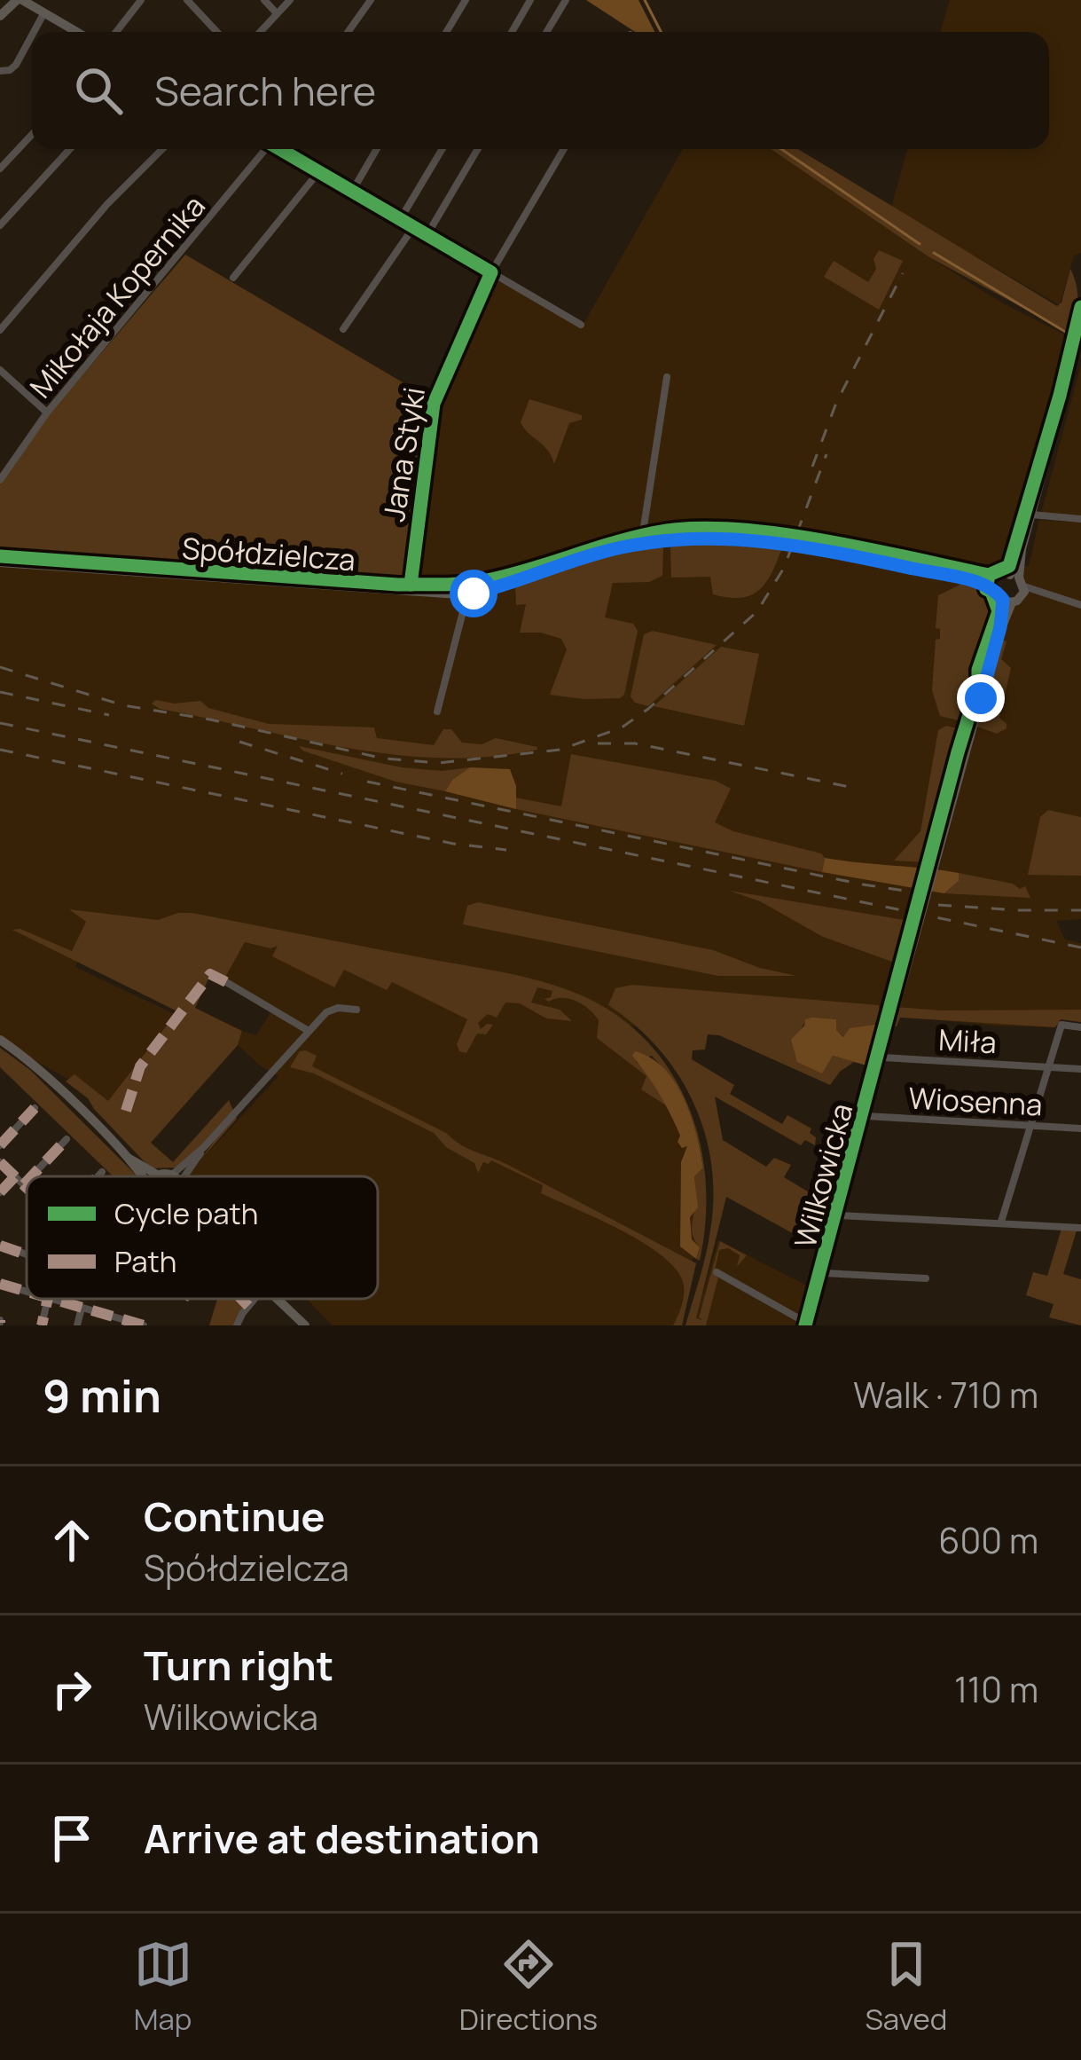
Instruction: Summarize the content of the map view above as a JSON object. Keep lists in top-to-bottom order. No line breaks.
{"streets":{"street":["Mikołaja Kopernika","Jana Styki","Spółdzielcza","Miła","Wiosenna","Wilkowicka"]},"crossings":[["Jana Styki","Spółdzielcza"],["Spółdzielcza","Wilkowicka"],["Miła","Wilkowicka"],["Wiosenna","Wilkowicka"]],"legend":["Cycle path","Path"],"page":{"search":"Search here","heading":["9 min","Walk · 710 m"],"list":[["Continue","Spółdzielcza","600 m"],["Turn right","Wilkowicka","110 m"],"Arrive at destination"],"nav":["Map","Directions","Saved"]}}
